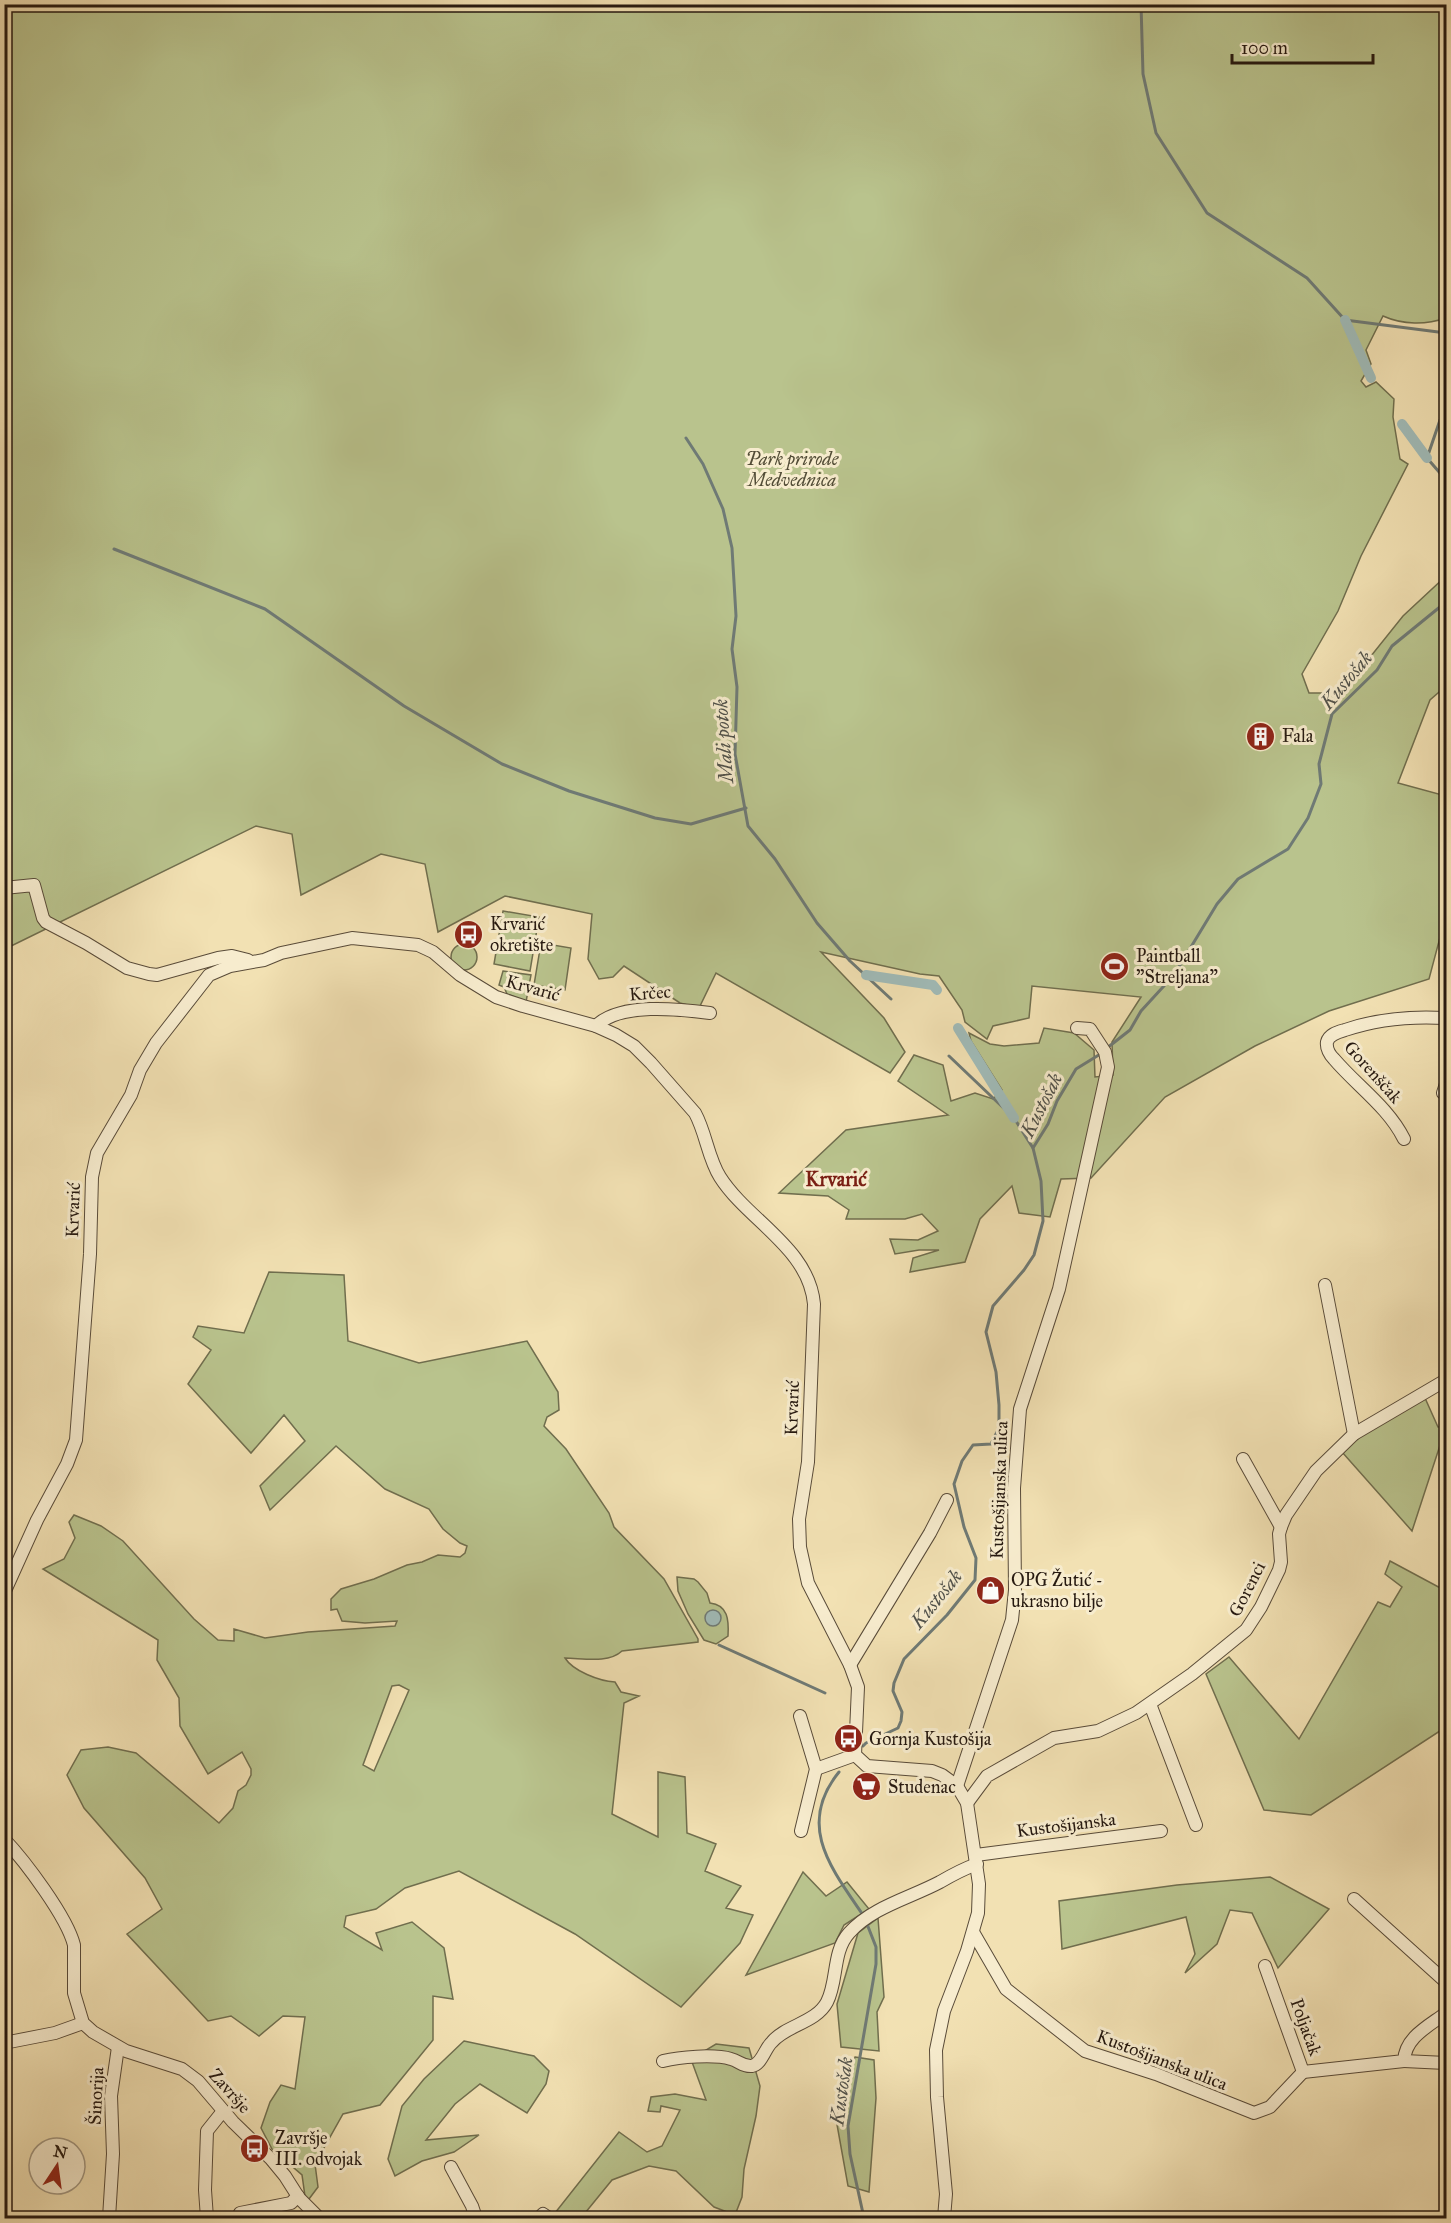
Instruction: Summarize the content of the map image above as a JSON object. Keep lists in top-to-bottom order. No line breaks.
{"streets":{"street":["Krvarić","Krčec","Gorenščak","Kustošijanska ulica","Gorenci","Kustošijanska","Poljačak","Završje","Šinorija"]},"crossings":[["Krvarić","Krčec"],["Kustošijanska ulica","Poljačak"],["Završje","Šinorija"]],"districts":["Krvarić"],"water":["Kustošak","Mali potok"],"parks":["Park prirode Medvednica"],"places":{"building":["Fala"],"bus stop":["Krvarić okretište","Gornja Kustošija","Završje III. odvojak"],"sports":["Paintball \"Streljana\""],"shop":["OPG Žutić - ukrasno bilje"],"supermarket":["Studenac"]},"scale_bar":"100 m","north":"top"}
